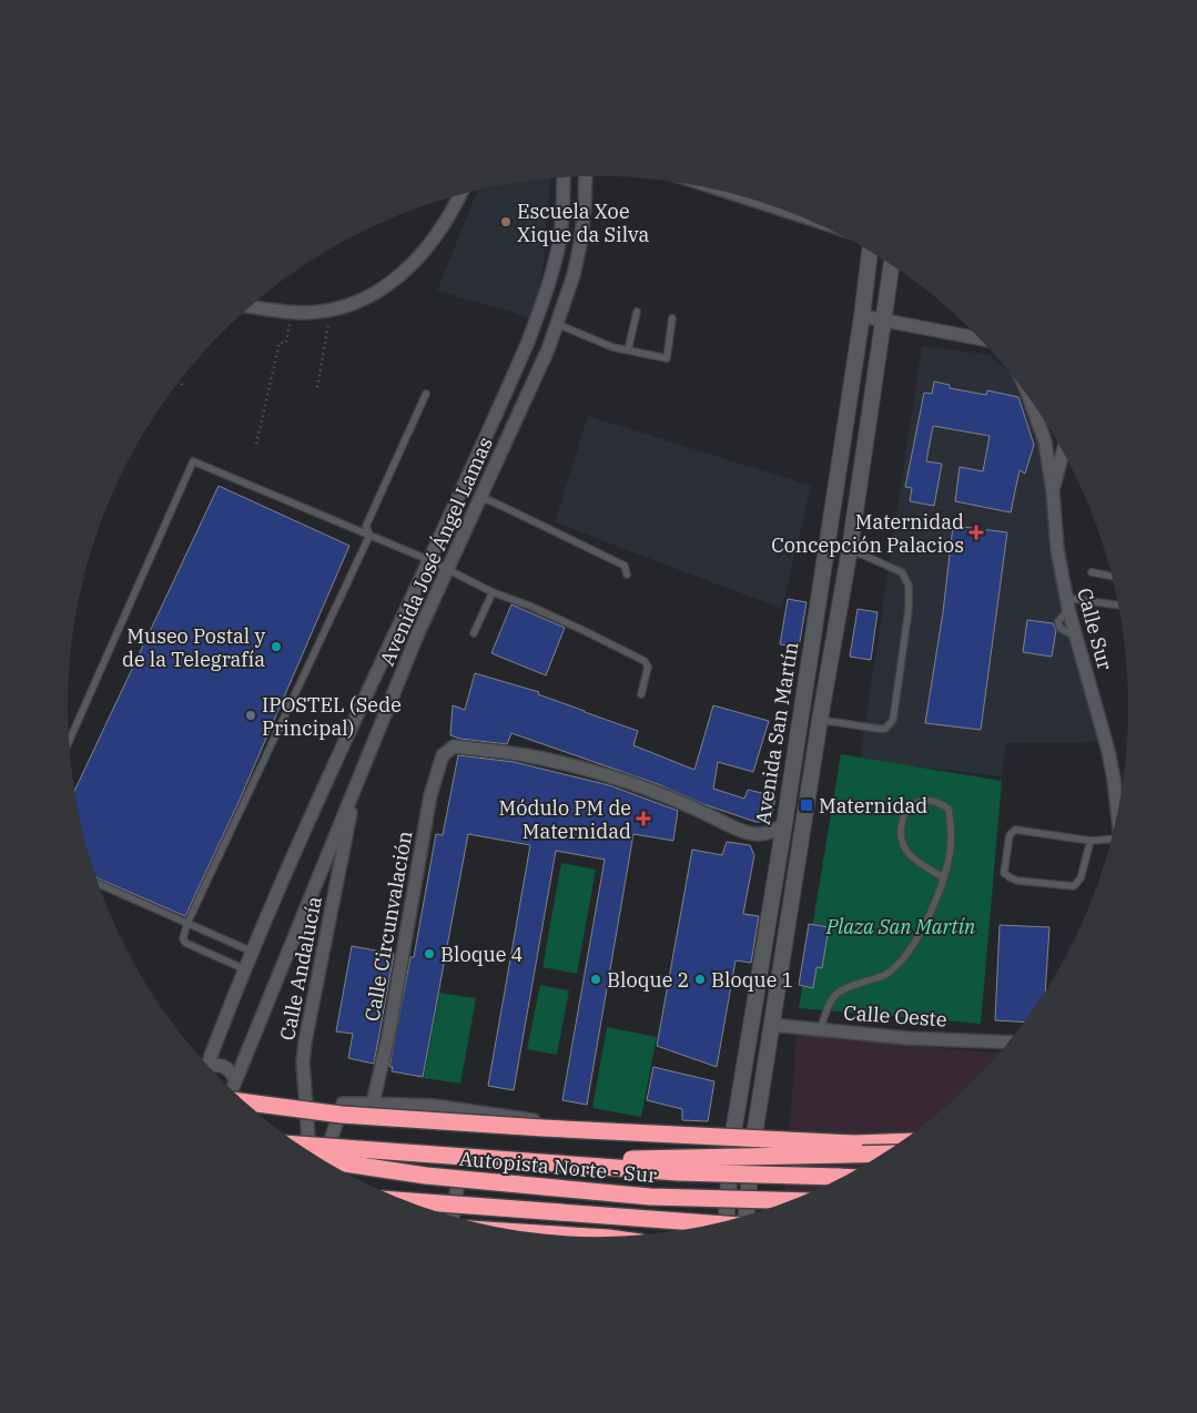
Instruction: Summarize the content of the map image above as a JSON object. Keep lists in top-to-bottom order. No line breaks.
{"streets":{"highway":["Autopista Norte - Sur"],"main road":["Avenida San Martín"],"street":["Avenida José Ángel Lamas","Calle Sur","Calle Circunvalación","Calle Andalucía","Calle Oeste"]},"crossings":[["Avenida José Ángel Lamas","Calle Andalucía"],["Avenida San Martín","Calle Circunvalación"],["Avenida San Martín","Calle Oeste"]],"parks":["Plaza San Martín"],"places":{"other":["Escuela Xoe Xique da Silva","Museo Postal y de la Telegrafía","IPOSTEL (Sede Principal)","Bloque 4","Bloque 2","Bloque 1"],"health":["Maternidad Concepción Palacios","Módulo PM de Maternidad"],"transit":["Maternidad"]}}
